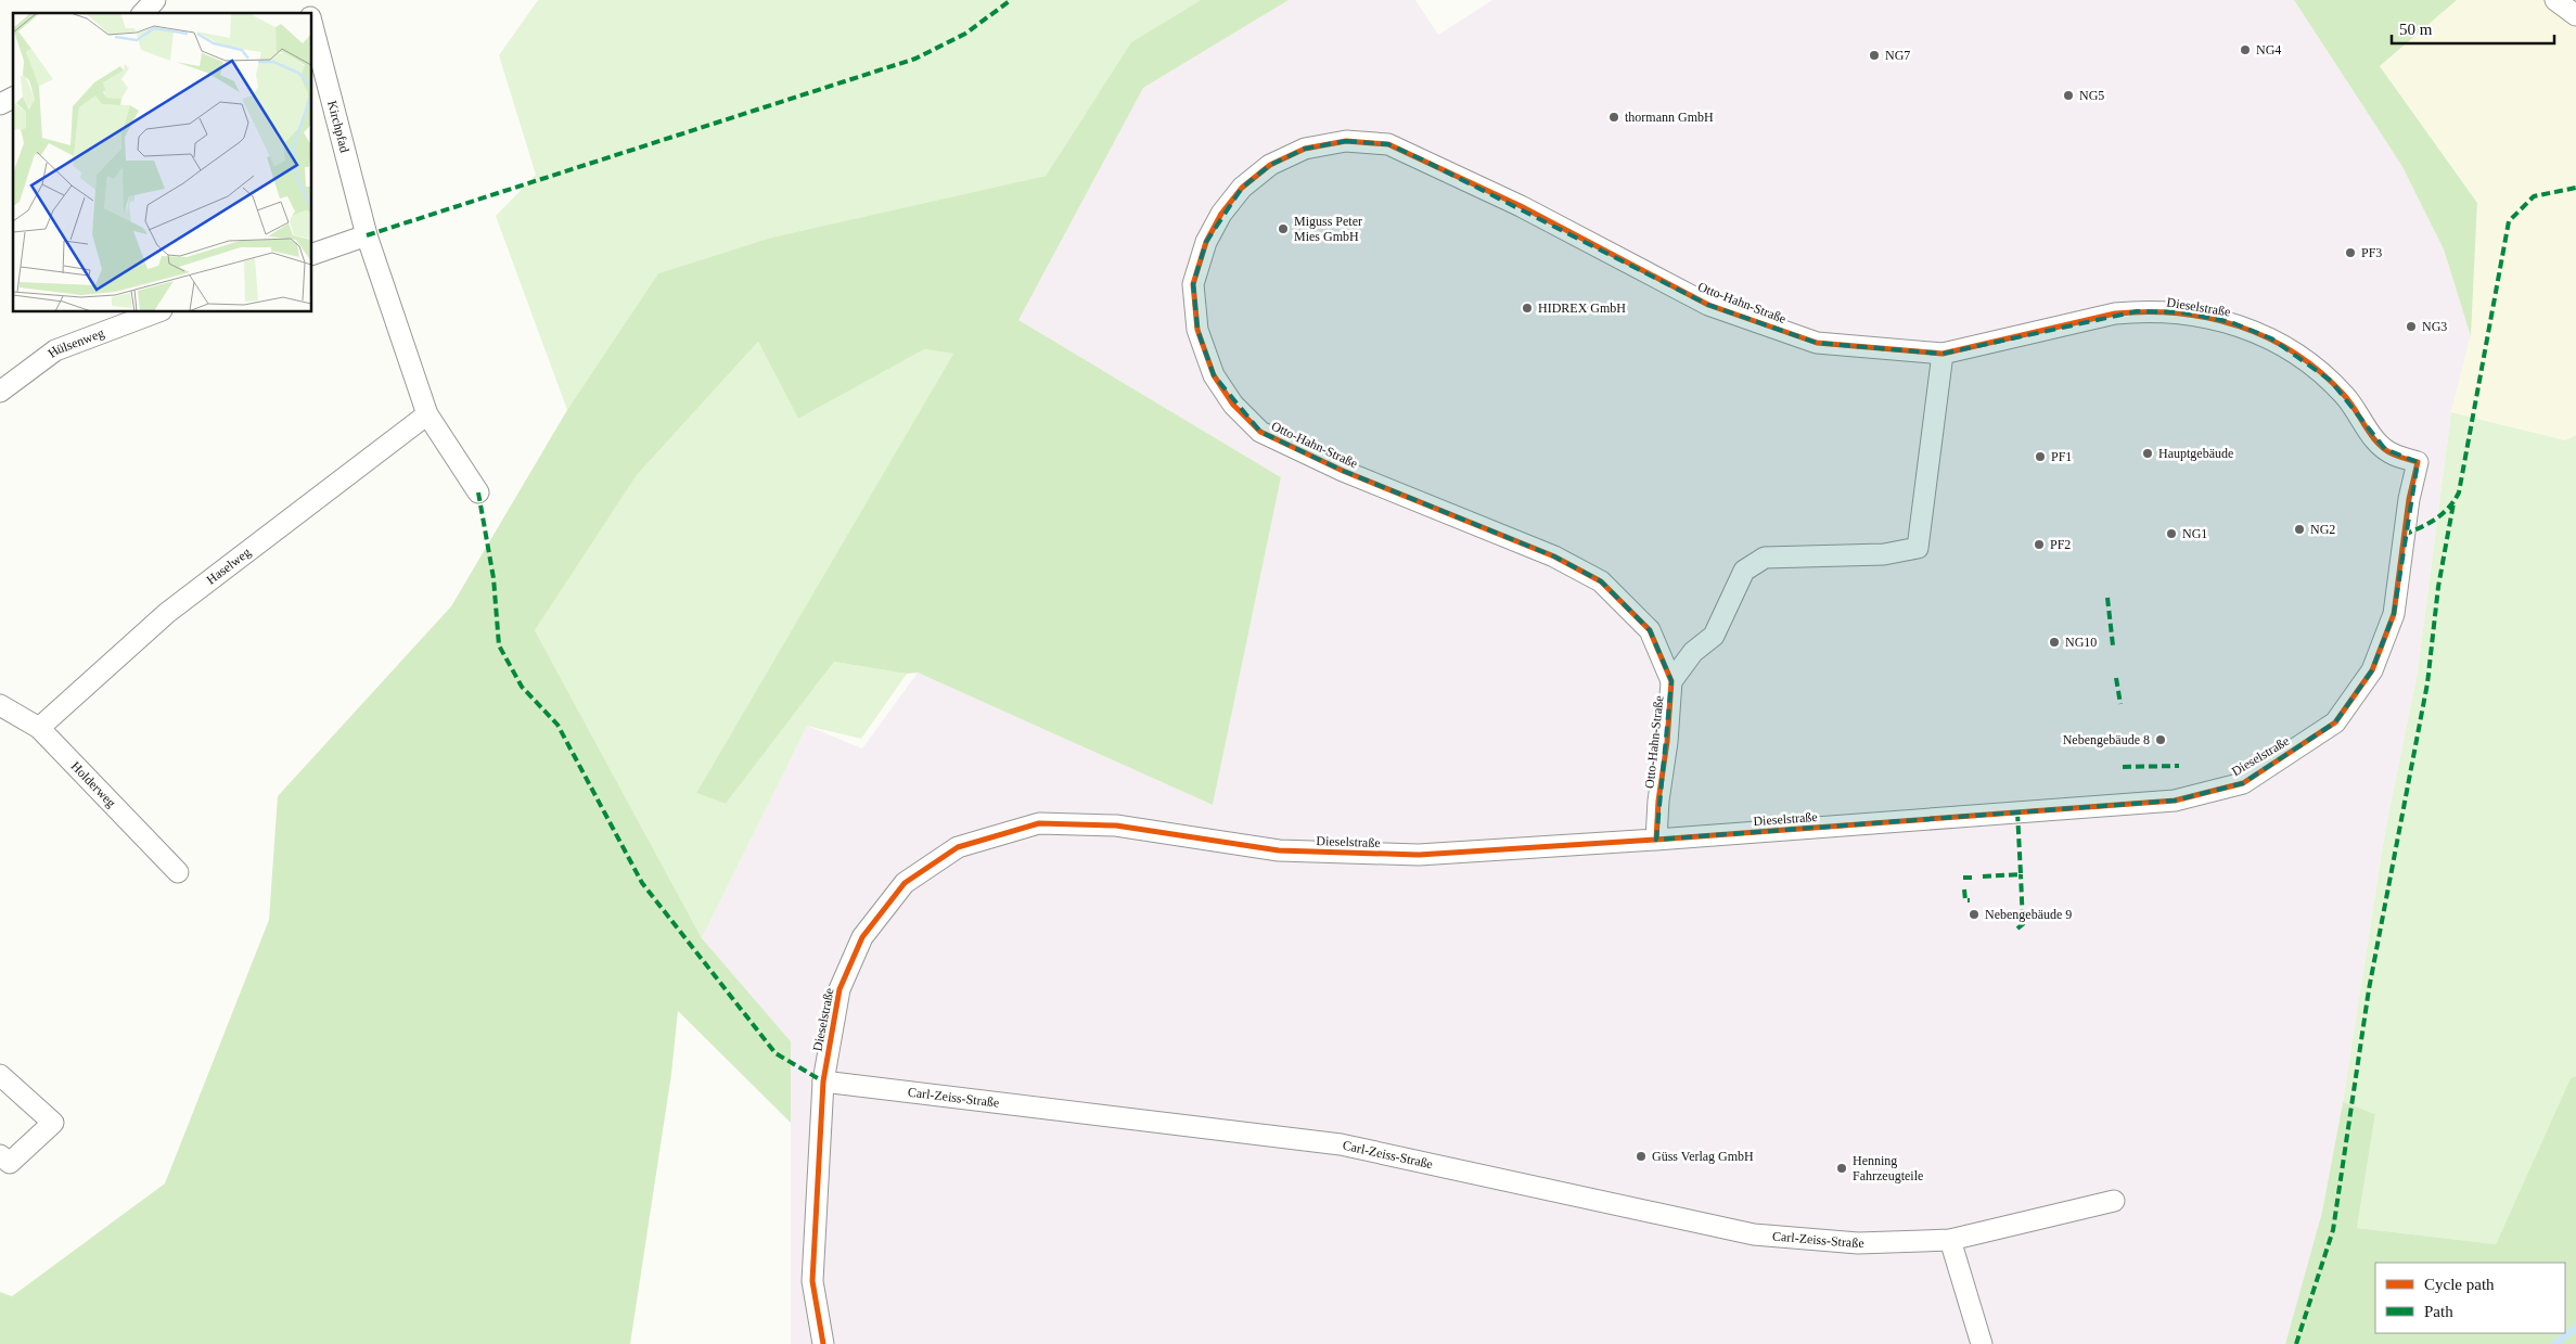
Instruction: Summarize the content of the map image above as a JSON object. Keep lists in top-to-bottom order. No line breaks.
{"streets":{"street":["Kirchpfad","Otto-Hahn-Straße","Dieselstraße","Hülsenweg","Haselweg","Holderweg","Carl-Zeiss-Straße"]},"crossings":[["Otto-Hahn-Straße","Dieselstraße"],["Dieselstraße","Carl-Zeiss-Straße"],["Haselweg","Holderweg"]],"places":["NG4","NG7","NG5","thormann GmbH","Miguss Peter Mies GmbH","PF3","HIDREX GmbH","NG3","Hauptgebäude","PF1","NG2","NG1","PF2","NG10","Nebengebäude 8","Nebengebäude 9","Güss Verlag GmbH","Henning Fahrzeugteile"],"legend":["Cycle path","Path"],"scale_bar":"50 m"}
